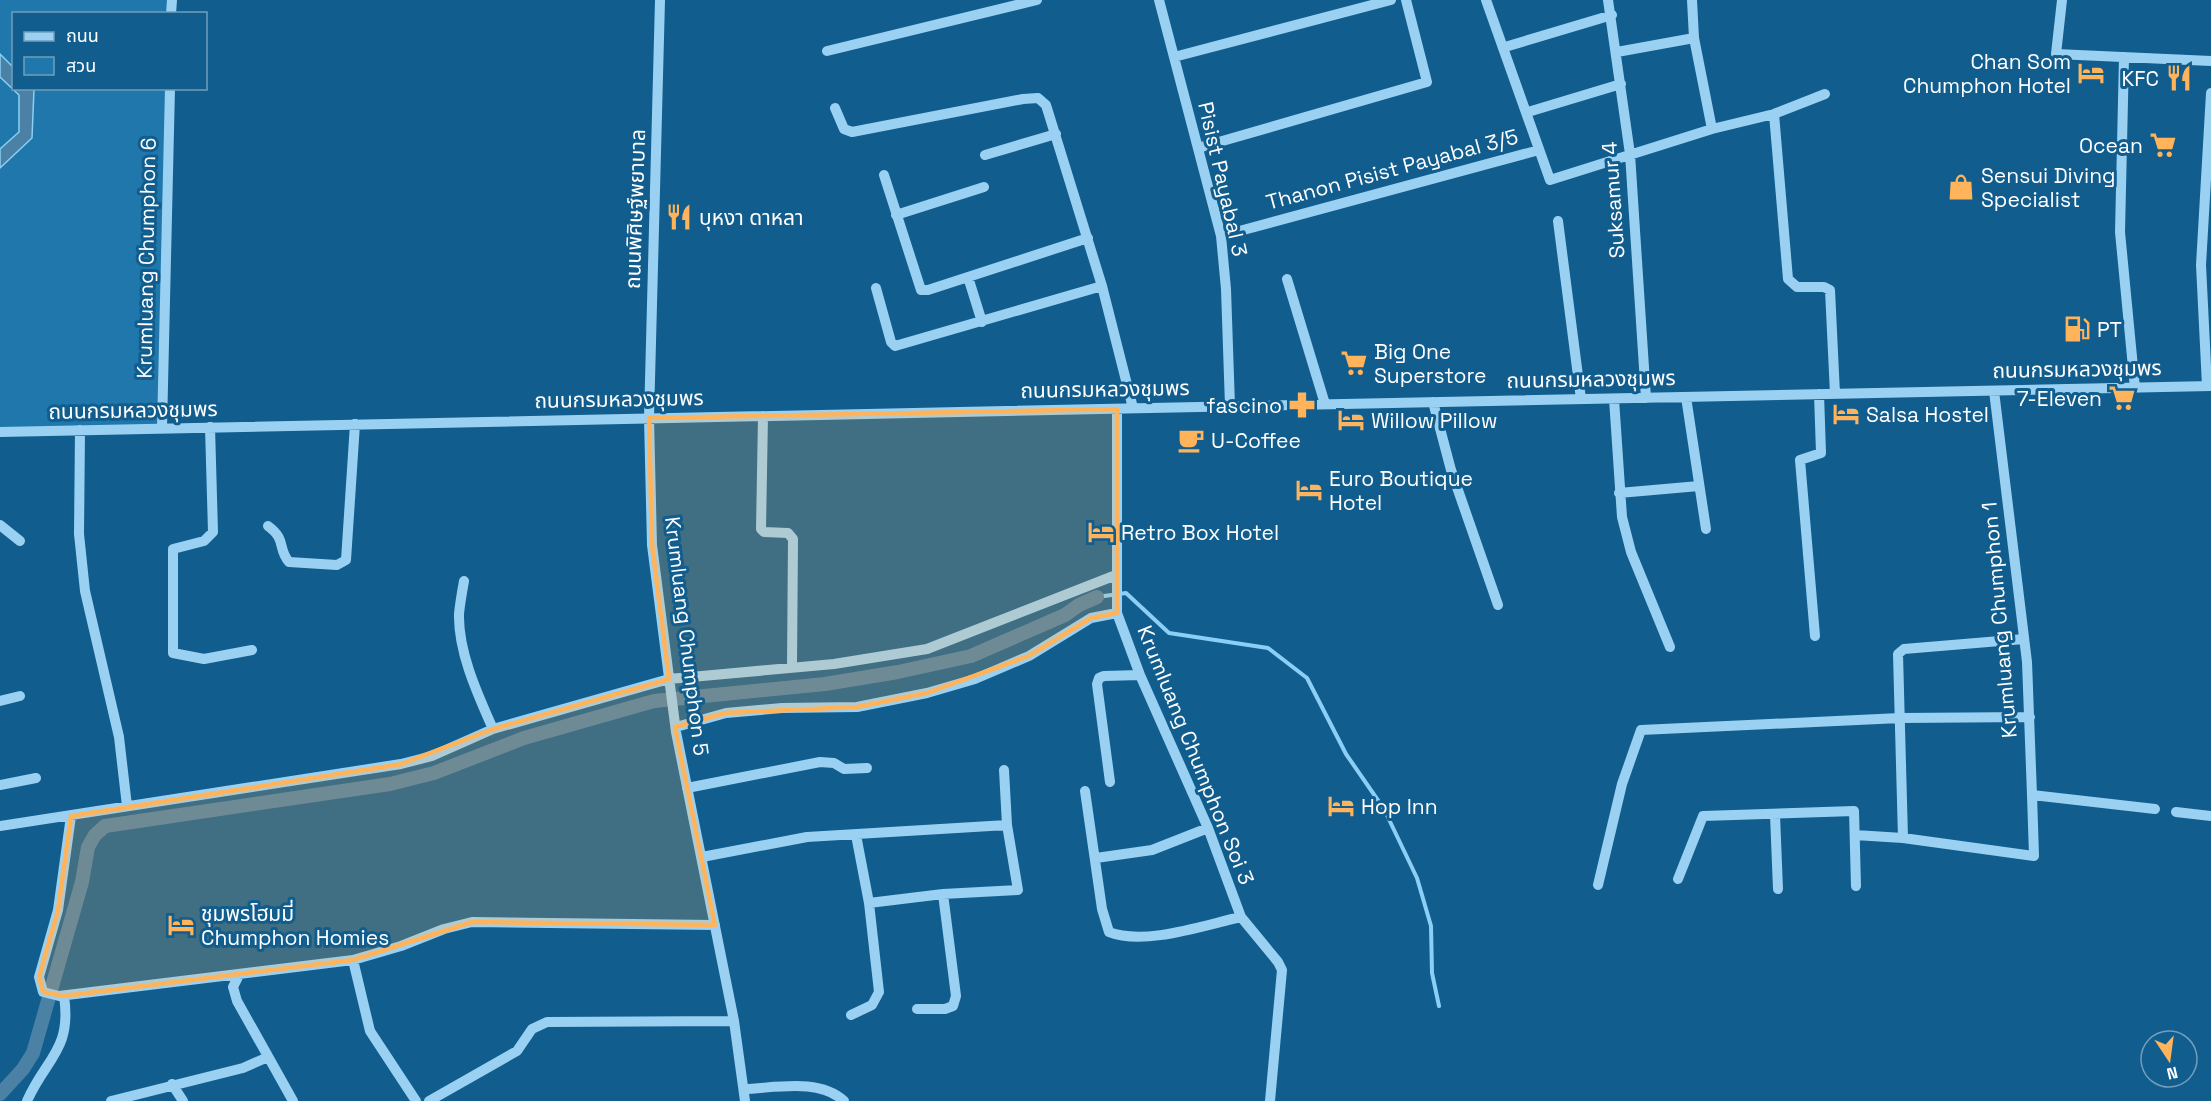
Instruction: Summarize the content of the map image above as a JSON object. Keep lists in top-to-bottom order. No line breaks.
{"streets":{"street":["Thanon Pisist Payabal 3/5","Pisist Payabal 3","Suksamur 4","ถนนพิศิษฐ์พยาบาล","Krumluang Chumphon 6","ถนนกรมหลวงชุมพร","Krumluang Chumphon 1","Krumluang Chumphon 5","Krumluang Chumphon Soi 3"]},"crossings":[["Thanon Pisist Payabal 3/5","Pisist Payabal 3"],["Pisist Payabal 3","ถนนกรมหลวงชุมพร"],["Suksamur 4","ถนนกรมหลวงชุมพร"],["ถนนพิศิษฐ์พยาบาล","ถนนกรมหลวงชุมพร"],["ถนนพิศิษฐ์พยาบาล","Krumluang Chumphon 5"],["Krumluang Chumphon 6","ถนนกรมหลวงชุมพร"],["ถนนกรมหลวงชุมพร","Krumluang Chumphon 1"],["ถนนกรมหลวงชุมพร","Krumluang Chumphon 5"],["ถนนกรมหลวงชุมพร","Krumluang Chumphon Soi 3"]],"places":{"hotel":["Chan Som Chumphon Hotel","Salsa Hostel","Willow Pillow","Euro Boutique Hotel","Retro Box Hotel","Hop Inn","ชุมพรโฮมมี่ Chumphon Homies"],"restaurant":["KFC","บุหงา ดาหลา"],"supermarket":["Ocean","Big One Superstore","7-Eleven"],"shop":["Sensui Diving Specialist"],"fuel station":["PT"],"pharmacy":["fascino"],"cafe":["U-Coffee"]},"legend":["ถนน","สวน"],"north":"bottom"}
